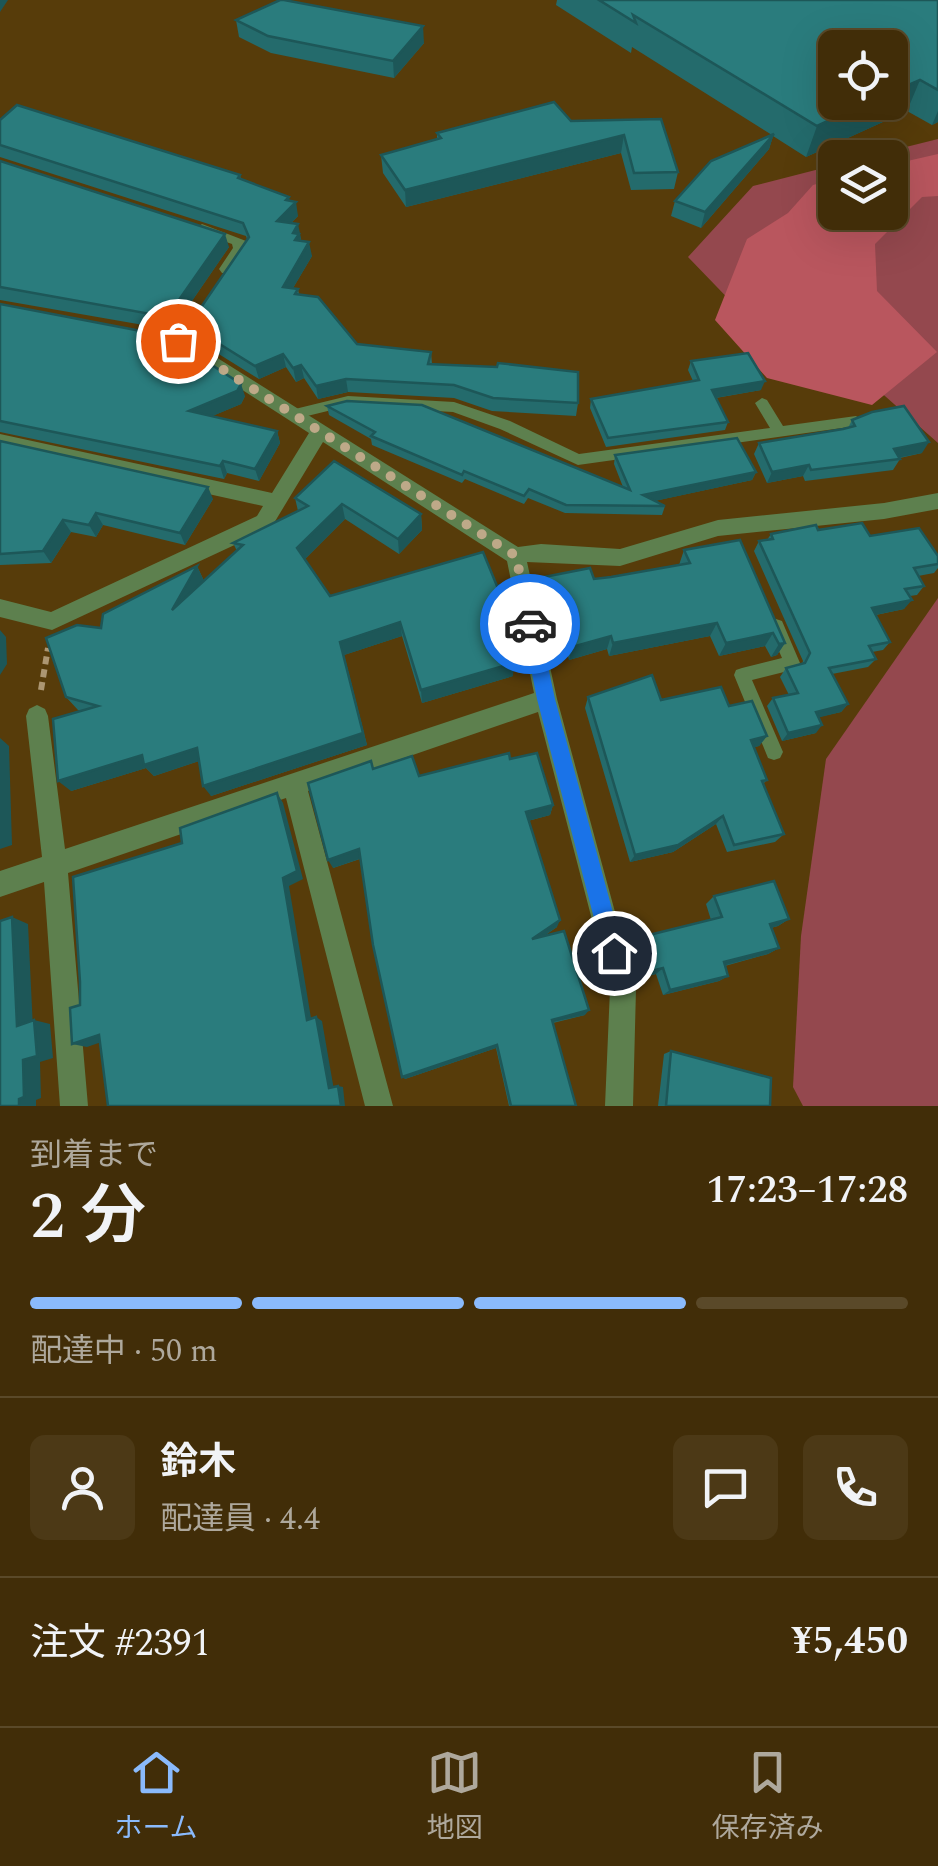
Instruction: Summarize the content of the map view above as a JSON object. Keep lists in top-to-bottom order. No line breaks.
{"page":{"heading":["2 分","到着まで","17:23–17:28"],"panel":["鈴木","配達員 · 4.4","注文 #2391","¥5,450"],"bar":"配達中 · 50 m","tabs":["ホーム","地図","保存済み"]}}
